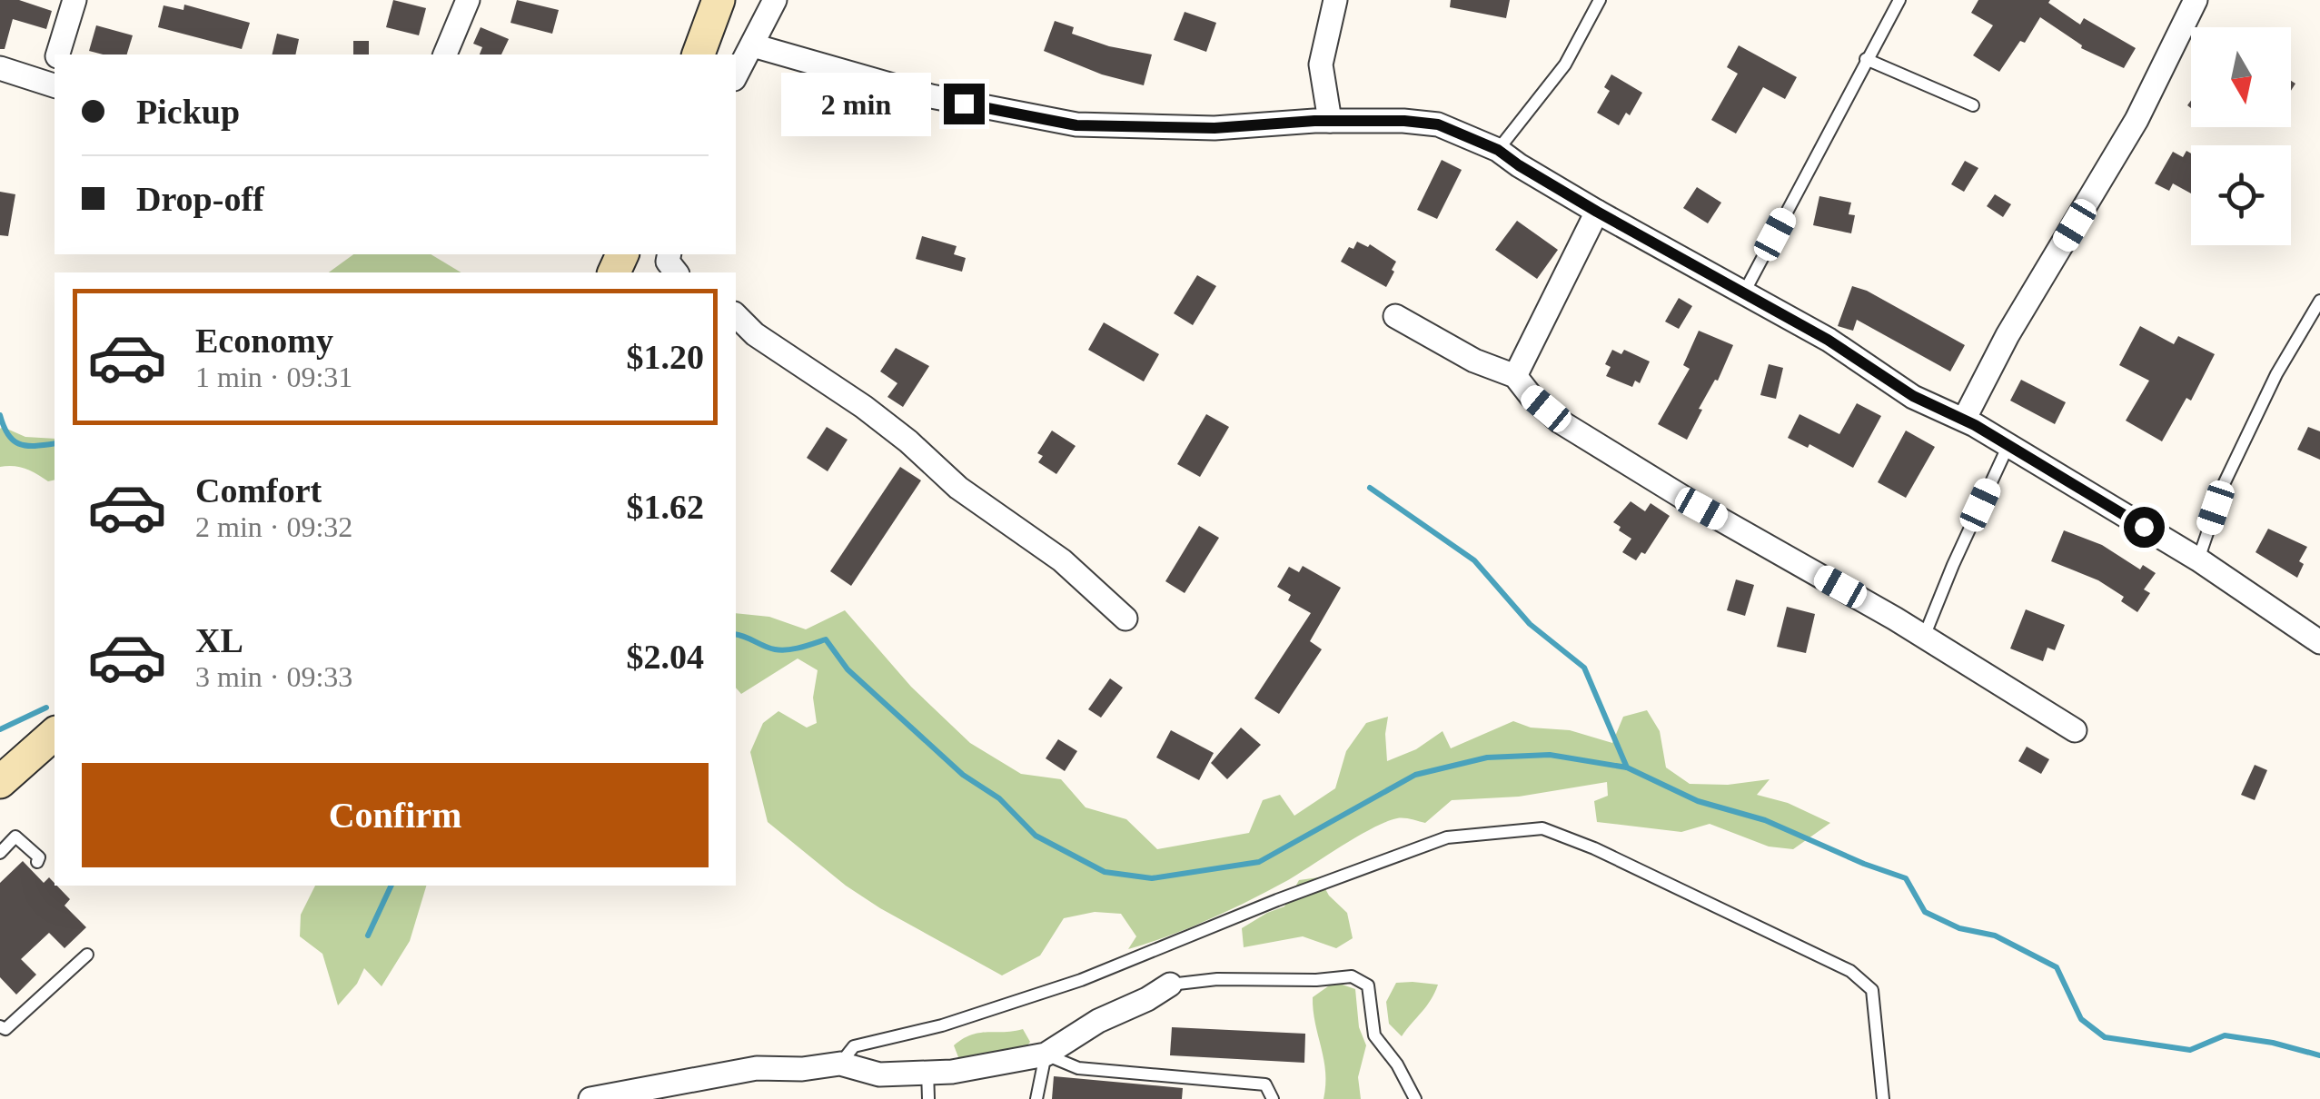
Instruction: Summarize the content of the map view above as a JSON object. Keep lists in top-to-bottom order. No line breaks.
{"north":"bottom","page":{"banner":["Pickup","Drop-off"],"bubble":"2 min","list":[{"name":"Economy","note":"1 min · 09:31","value":"$1.20"},{"name":"Comfort","note":"2 min · 09:32","value":"$1.62"},{"name":"XL","note":"3 min · 09:33","value":"$2.04"}],"buttons":"Confirm"}}
